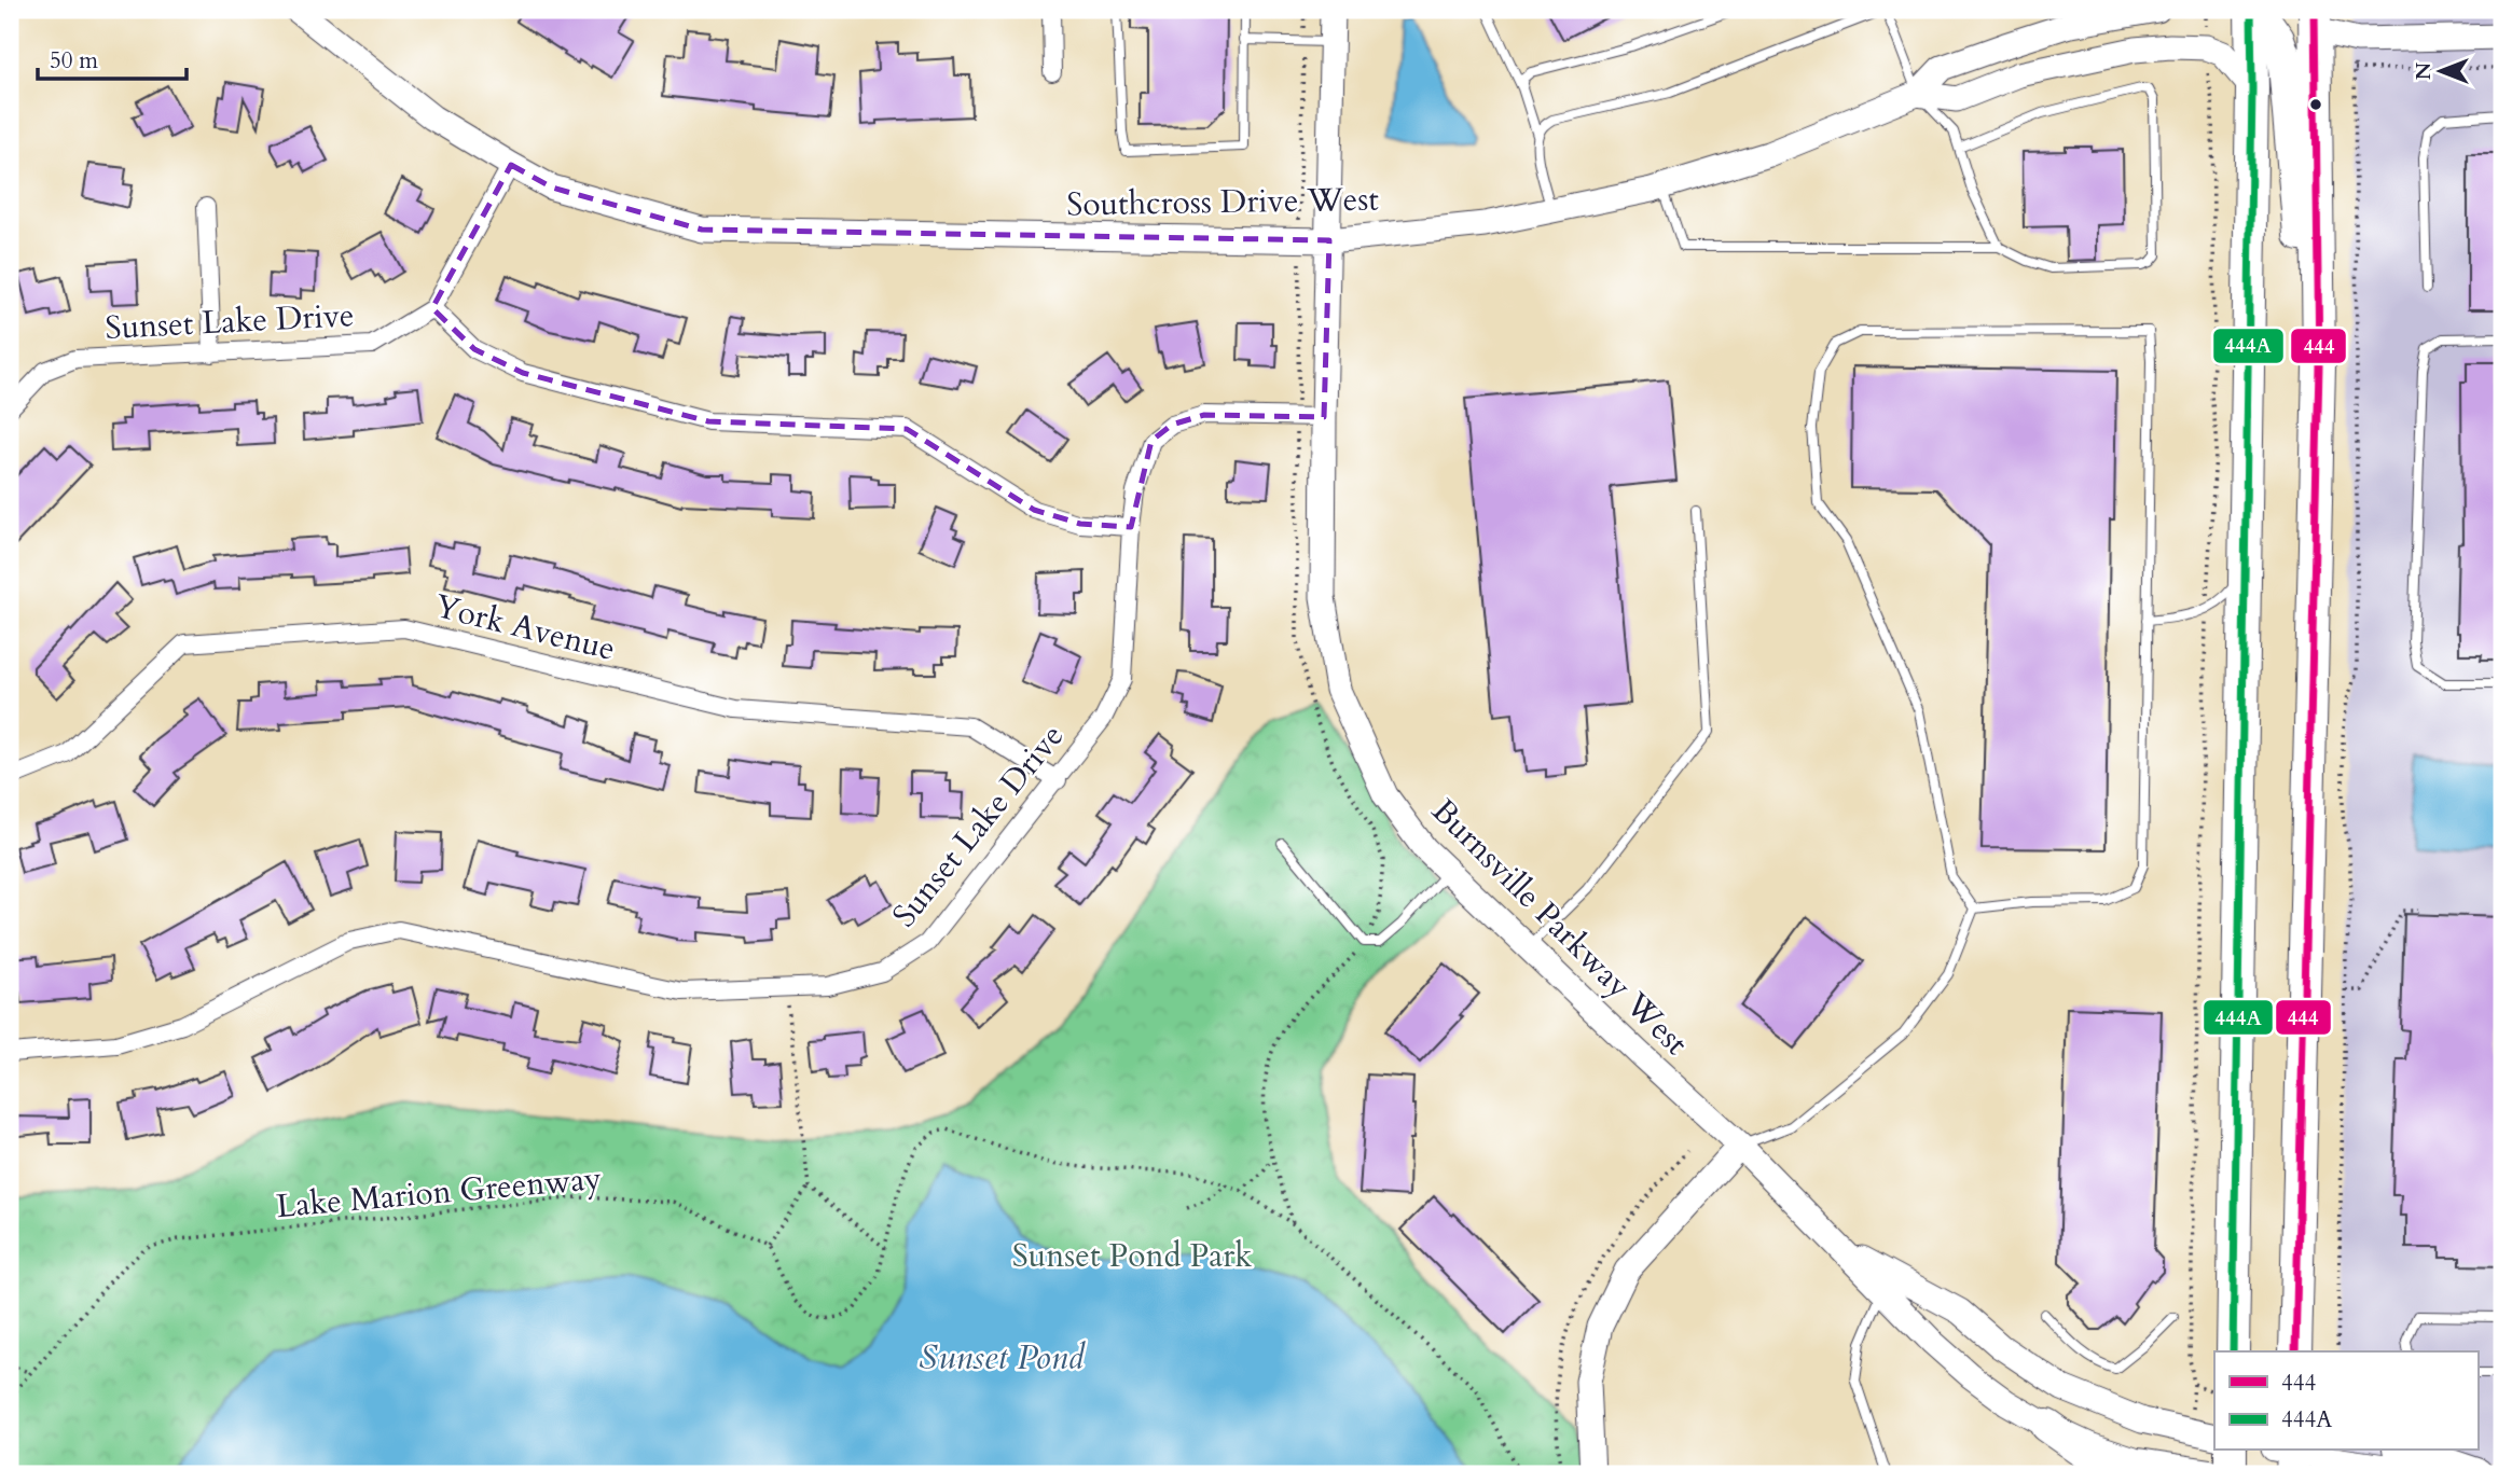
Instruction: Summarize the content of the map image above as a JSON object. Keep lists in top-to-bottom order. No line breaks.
{"streets":{"street":["Southcross Drive West","Sunset Lake Drive","York Avenue","Burnsville Parkway West"],"path":["Lake Marion Greenway"]},"crossings":[["Southcross Drive West","Sunset Lake Drive"],["Southcross Drive West","Burnsville Parkway West"],["Sunset Lake Drive","York Avenue"],["Sunset Lake Drive","Burnsville Parkway West"]],"water":["Sunset Pond"],"parks":["Sunset Pond Park"],"lines":["transit line 444","transit line 444A"],"legend":["444","444A"],"scale_bar":"50 m","north":"left"}
